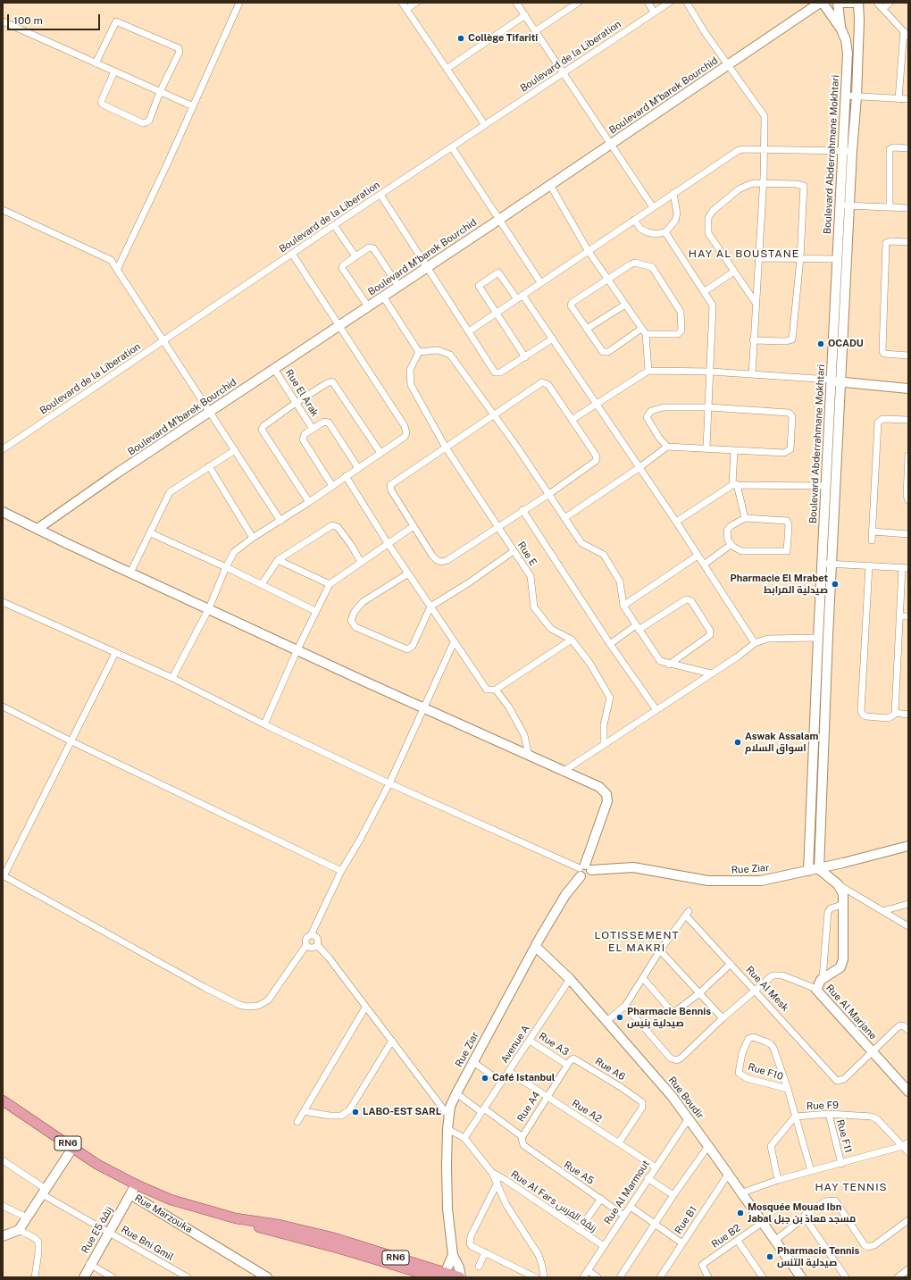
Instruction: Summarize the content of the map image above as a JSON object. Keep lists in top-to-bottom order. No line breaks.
{"streets":{"main road":["RN6","Rue Marzouka"],"street":["Boulevard de la Liberation","Boulevard M'barek Bourchid","Boulevard Abderrahmane Mokhtari","Rue El Arak","Rue E","Rue Ziar","Rue Al Mesk","Rue Al Marjane","Avenue A","Rue A3","Rue A6","Rue F10","Rue Boudir","Rue F9","Rue A4","Rue A2","Rue F11","Rue A5","Rue Al Marmout","Rue Al Fars زنقة الفرس","Rue B1","Rue E5 زنقة","Rue B2","Rue Bni Gmil"]},"crossings":[["Boulevard M'barek Bourchid","Boulevard Abderrahmane Mokhtari"],["Boulevard M'barek Bourchid","Rue El Arak"],["Boulevard Abderrahmane Mokhtari","Rue Ziar"],["Rue Ziar","Rue Boudir"],["Rue Ziar","RN6"],["Rue Al Mesk","Rue Al Marjane"],["Avenue A","Rue A3"],["Avenue A","Rue Boudir"],["Avenue A","Rue A2"],["Rue A3","Rue A6"],["Rue A3","Rue A4"],["Rue A6","Rue A4"],["Rue A6","Rue A2"],["Rue F10","Rue F9"],["Rue Boudir","Rue Al Marmout"],["Rue Boudir","Rue B1"],["Rue Boudir","Rue B2"],["Rue F9","Rue F11"],["Rue A4","Rue A2"],["Rue A4","Rue A5"],["Rue A2","Rue Al Marmout"],["RN6","Rue Marzouka"],["Rue A5","Rue Al Marmout"],["Rue Al Marmout","Rue Al Fars زنقة الفرس"],["Rue Marzouka","Rue E5 زنقة"],["Rue E5 زنقة","Rue Bni Gmil"]],"districts":["HAY AL BOUSTANE","LOTISSEMENT EL MAKRI","HAY TENNIS"],"places":["Collège Tifariti","OCADU","Pharmacie El Mrabet صيدلية المرابط","Aswak Assalam اسواق السلام","Pharmacie Bennis صيدلية بنيس","Café Istanbul","LABO-EST SARL","Mosquée Mouad Ibn Jabal مسجد معاذ بن جبل","Pharmacie Tennis صيدلية التنس"],"scale_bar":"100 m"}
